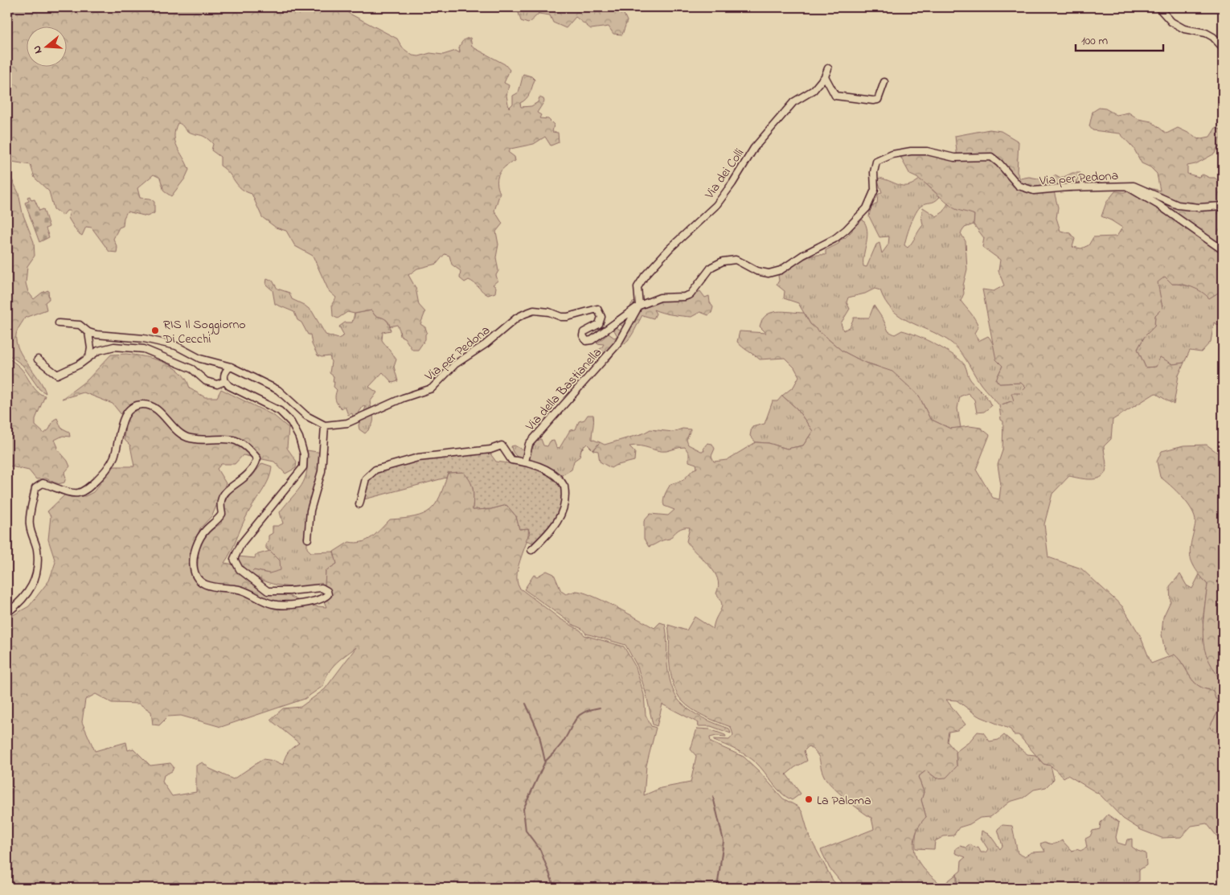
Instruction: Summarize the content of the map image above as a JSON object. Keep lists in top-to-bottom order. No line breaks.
{"streets":{"street":["Via dei Colli","Via per Pedona","Via della Bastianella"]},"crossings":[["Via dei Colli","Via per Pedona"],["Via dei Colli","Via della Bastianella"],["Via per Pedona","Via della Bastianella"]],"places":["RIS Il Soggiorno Di Cecchi","La Paloma"],"scale_bar":"100 m","north":"left"}
